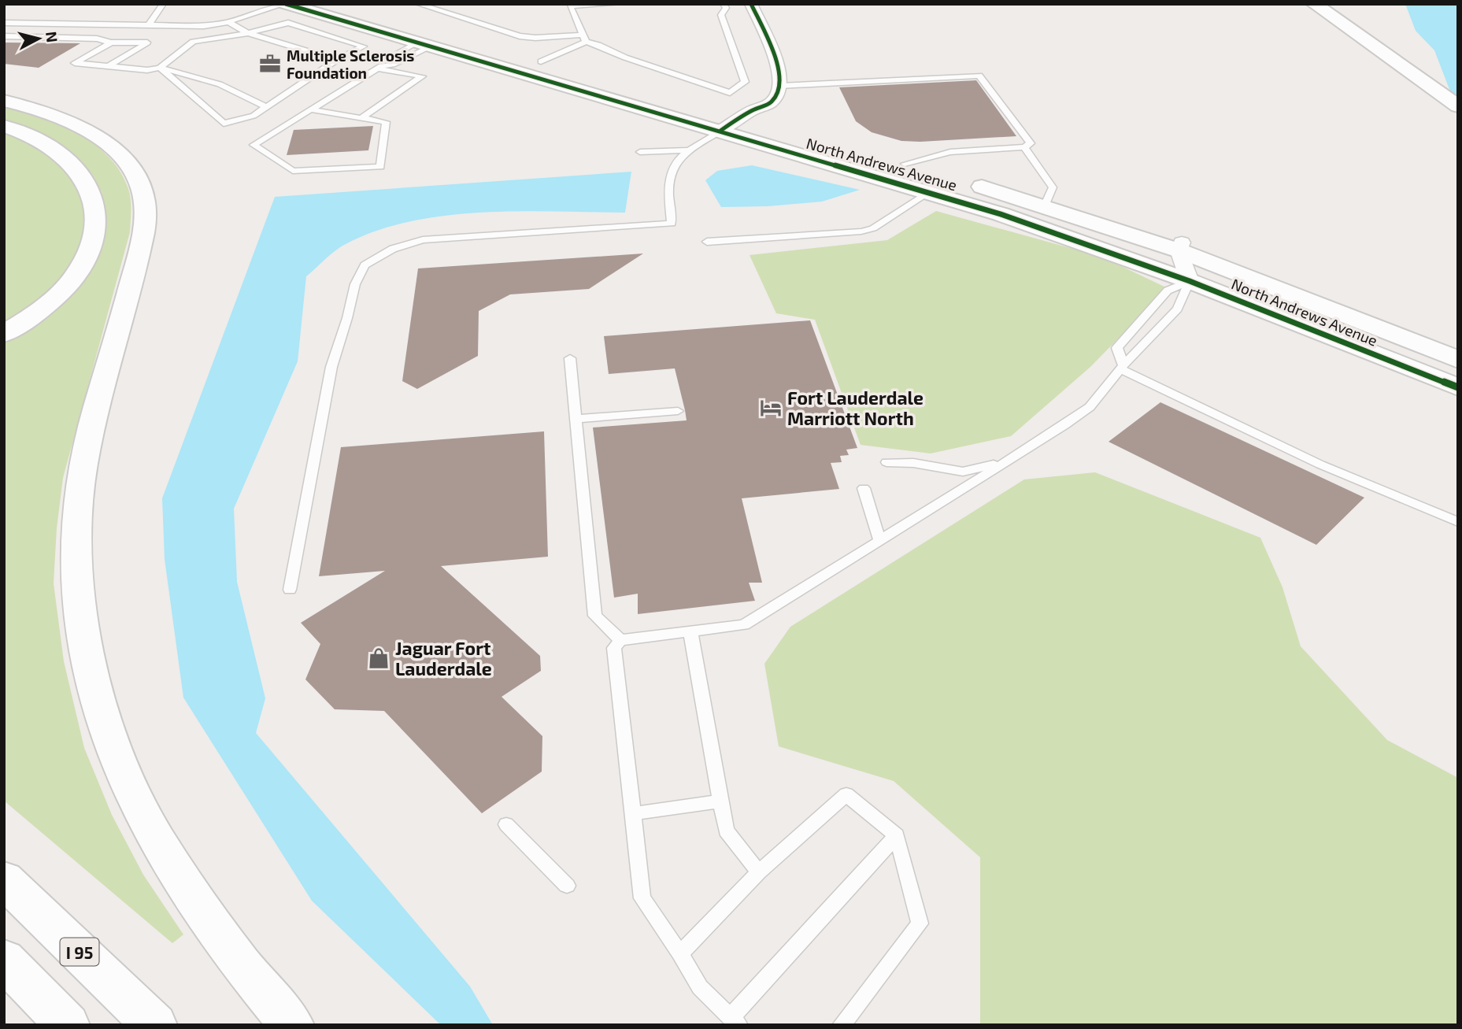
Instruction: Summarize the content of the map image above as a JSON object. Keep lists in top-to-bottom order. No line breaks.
{"streets":{"main road":["North Andrews Avenue","I 95"]},"places":{"office":["Multiple Sclerosis Foundation"],"hotel":["Fort Lauderdale Marriott North"],"shop":["Jaguar Fort Lauderdale"]},"north":"right"}
